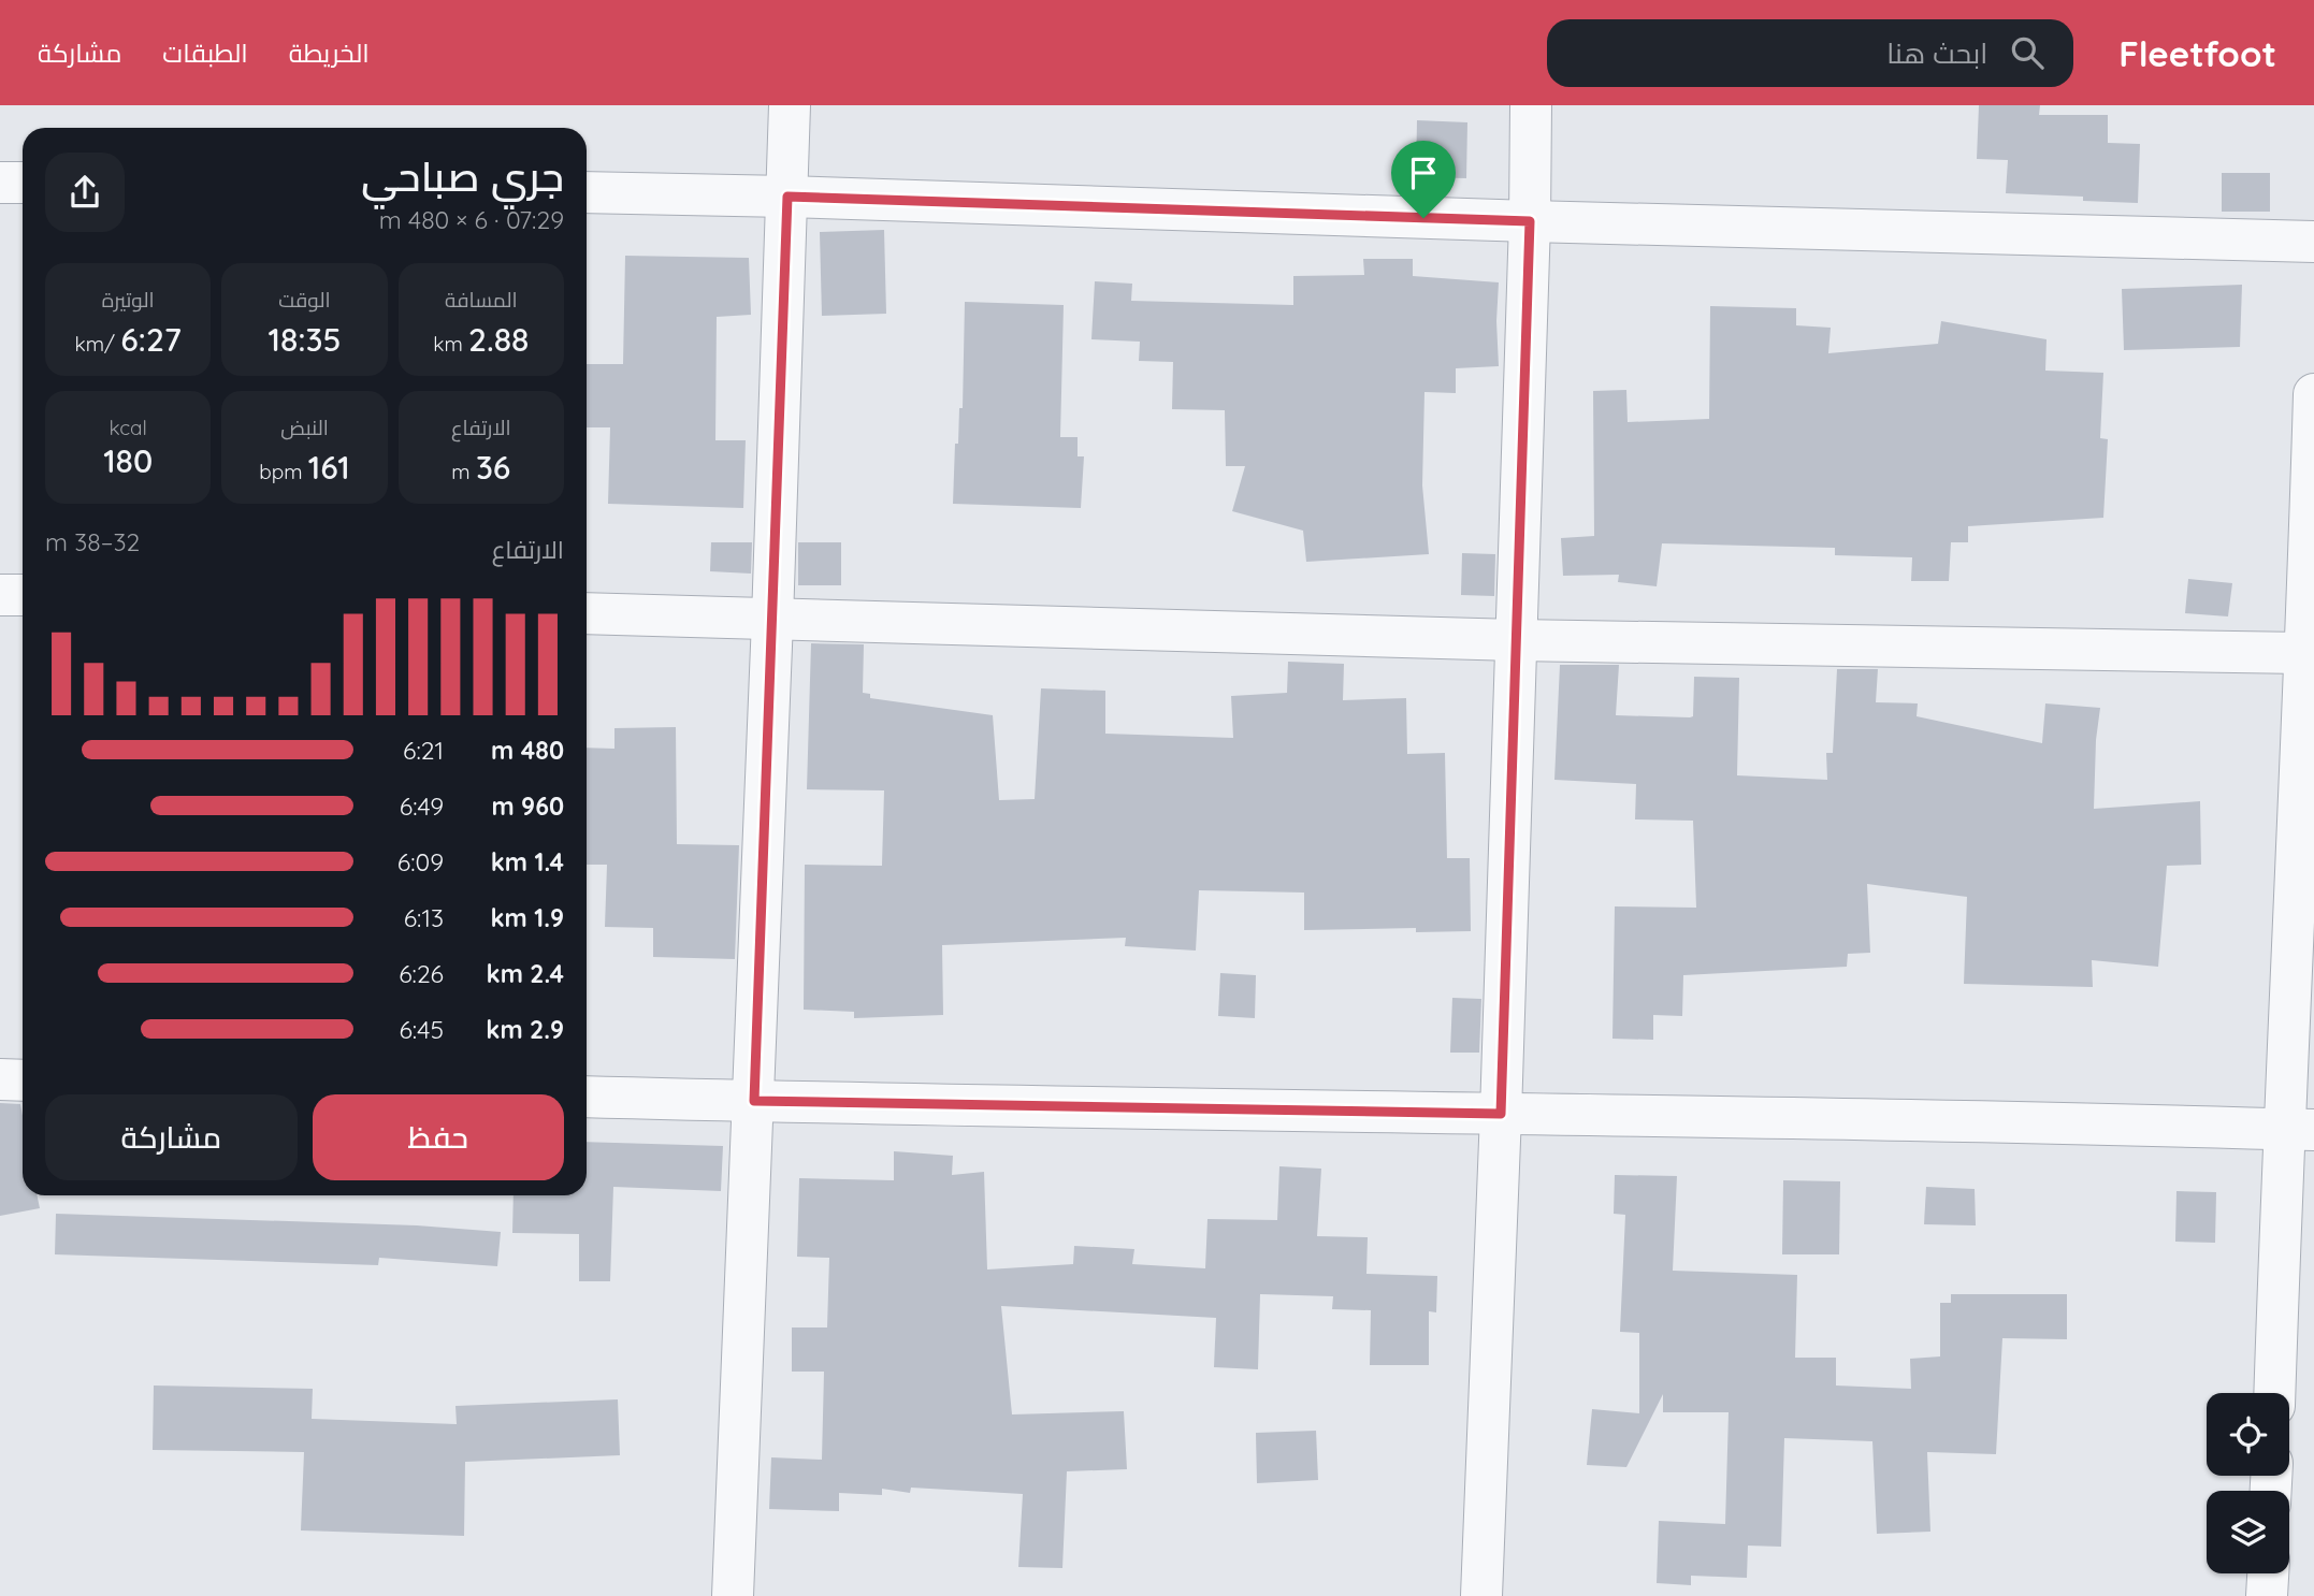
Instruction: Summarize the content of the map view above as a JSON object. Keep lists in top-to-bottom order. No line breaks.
{"page":{"header":"Fleetfoot","search":"ابحث هنا","nav":["الخريطة","الطبقات","مشاركة"],"heading":["جري صباحي","07:29 · 6 × 480 m"],"stats":[["المسافة","2.88 km"],["الوقت","18:35"],["الوتيرة","6:27 /km"],["الارتفاع","36 m"],["النبض","161 bpm"],["kcal","180"]],"chart":["الارتفاع","32–38 m"],"list":[{"name":"480 m","note":"6:21"},{"name":"960 m","note":"6:49"},{"name":"1.4 km","note":"6:09"},{"name":"1.9 km","note":"6:13"},{"name":"2.4 km","note":"6:26"},{"name":"2.9 km","note":"6:45"}],"buttons":["حفظ","مشاركة"]}}
